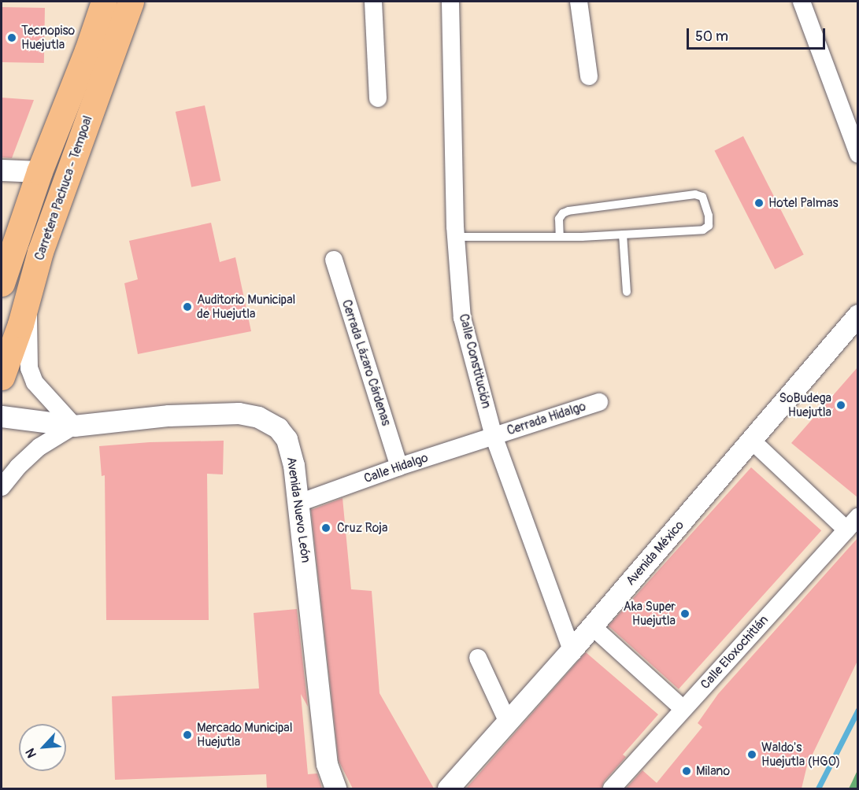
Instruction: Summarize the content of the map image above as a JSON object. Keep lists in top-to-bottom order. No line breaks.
{"streets":{"main road":["Carretera Pachuca - Tempoal"],"street":["Calle Constitución","Cerrada Lázaro Cárdenas","Cerrada Hidalgo","Calle Hidalgo","Avenida Nuevo León","Avenida México","Calle Eloxochitlán"]},"crossings":[["Calle Constitución","Cerrada Hidalgo"],["Calle Constitución","Calle Hidalgo"],["Calle Constitución","Avenida México"],["Cerrada Lázaro Cárdenas","Calle Hidalgo"],["Cerrada Hidalgo","Calle Hidalgo"],["Calle Hidalgo","Avenida Nuevo León"]],"places":["Tecnopiso Huejutla","Hotel Palmas","Auditorio Municipal de Huejutla","SoBudega Huejutla","Cruz Roja","Aka Super Huejutla","Mercado Municipal Huejutla","Waldo's Huejutla (HGO)","Milano"],"scale_bar":"50 m","north":"bottom left"}
